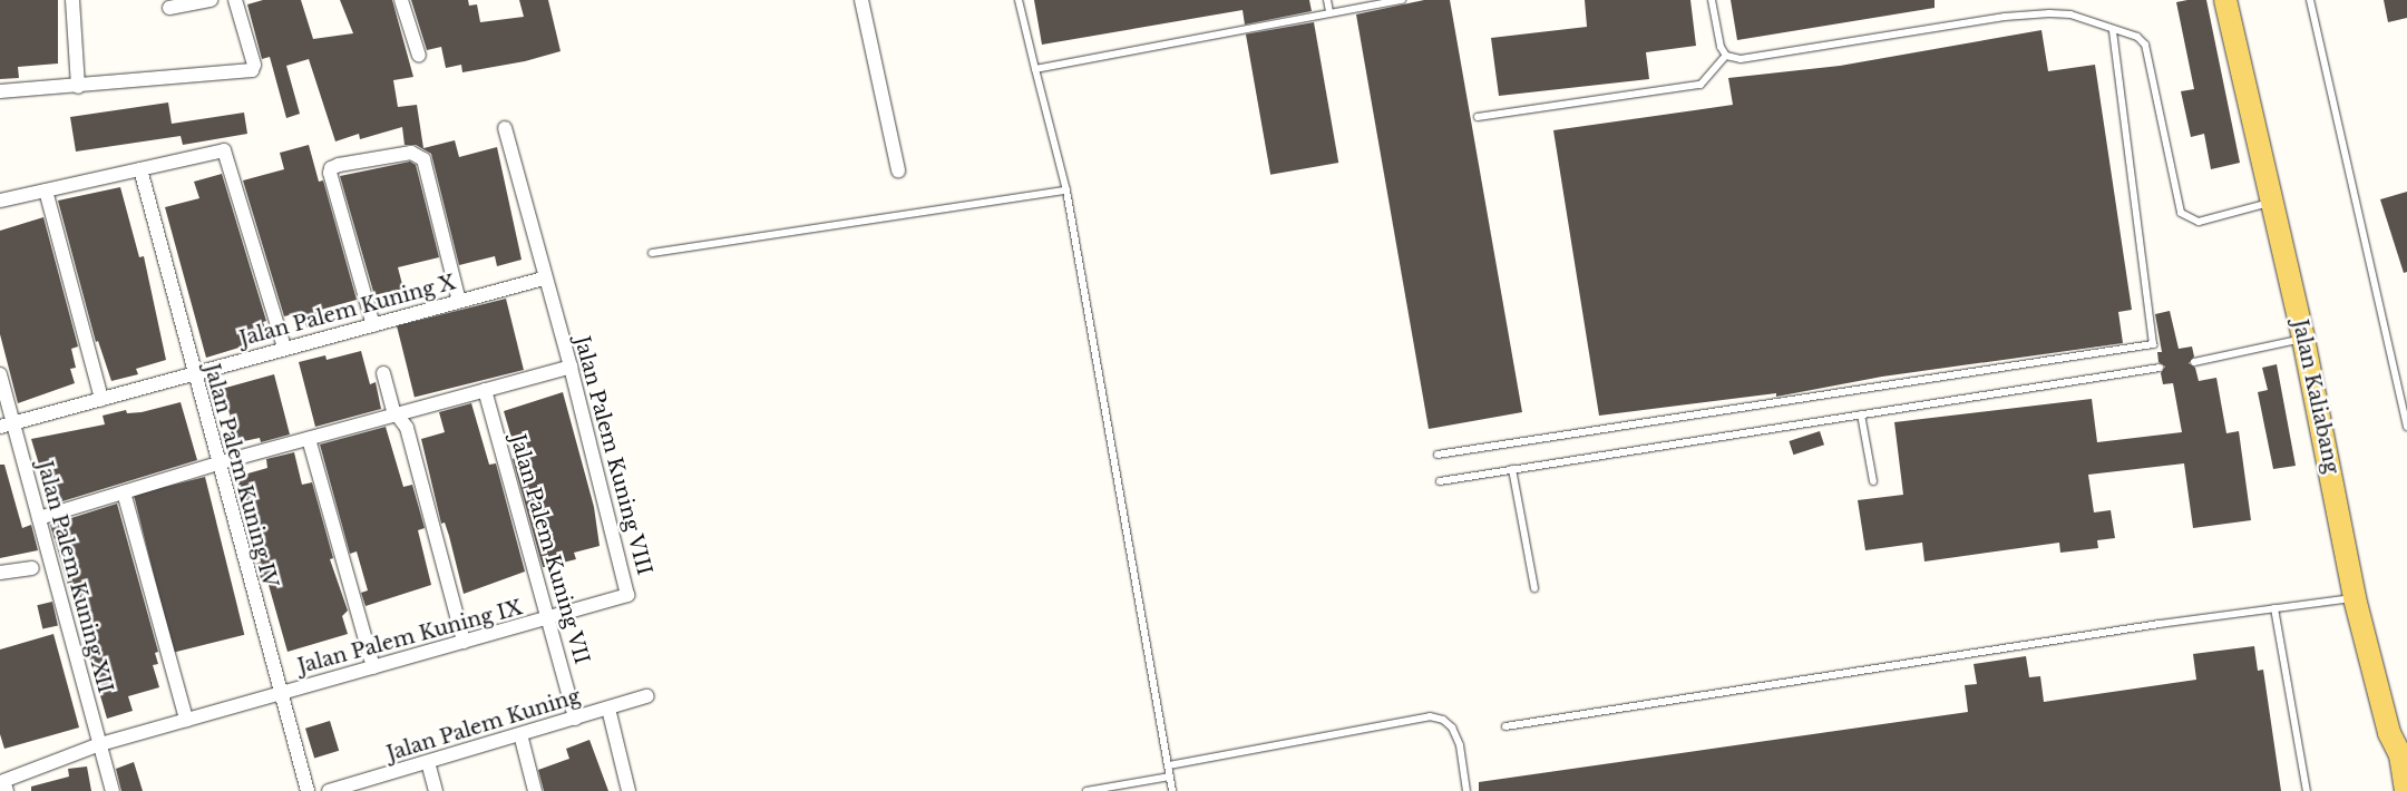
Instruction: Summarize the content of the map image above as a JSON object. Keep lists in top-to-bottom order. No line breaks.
{"streets":{"main road":["Jalan Kaliabang"],"street":["Jalan Palem Kuning X","Jalan Palem Kuning VIII","Jalan Palem Kuning IV","Jalan Palem Kuning VII","Jalan Palem Kuning XII","Jalan Palem Kuning IX","Jalan Palem Kuning"]},"crossings":[["Jalan Palem Kuning X","Jalan Palem Kuning VIII"],["Jalan Palem Kuning X","Jalan Palem Kuning IV"],["Jalan Palem Kuning X","Jalan Palem Kuning XII"],["Jalan Palem Kuning VIII","Jalan Palem Kuning VII"],["Jalan Palem Kuning VIII","Jalan Palem Kuning IX"],["Jalan Palem Kuning IV","Jalan Palem Kuning IX"],["Jalan Palem Kuning VII","Jalan Palem Kuning IX"],["Jalan Palem Kuning VII","Jalan Palem Kuning"],["Jalan Palem Kuning XII","Jalan Palem Kuning IX"]]}
